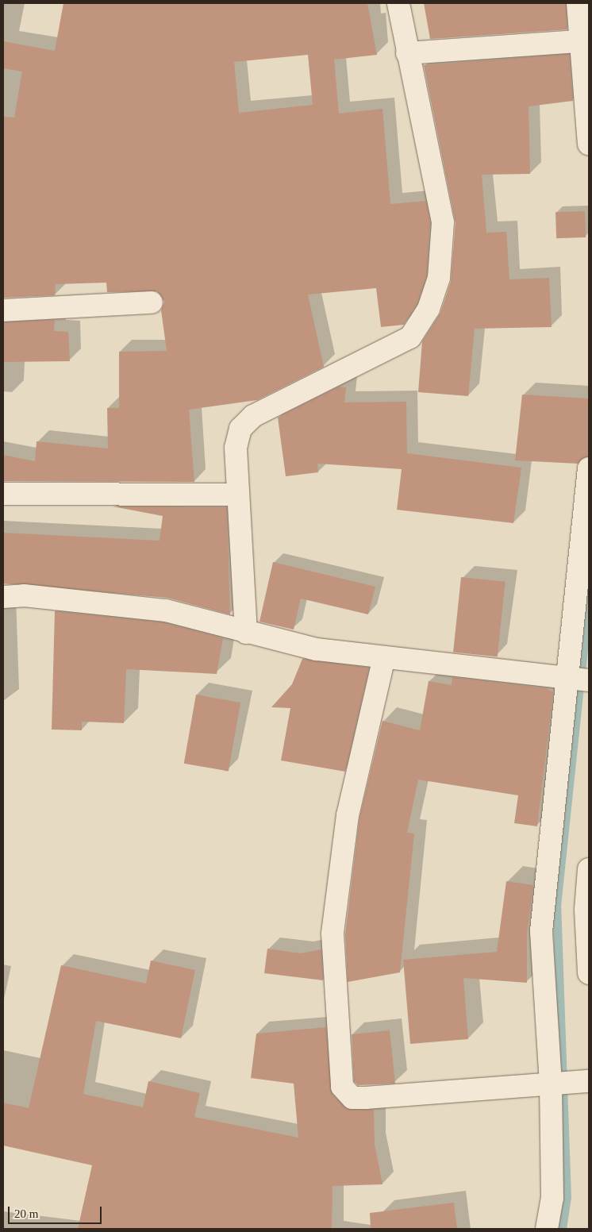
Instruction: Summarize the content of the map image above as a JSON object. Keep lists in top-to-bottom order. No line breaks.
{"scale_bar":"20 m"}
